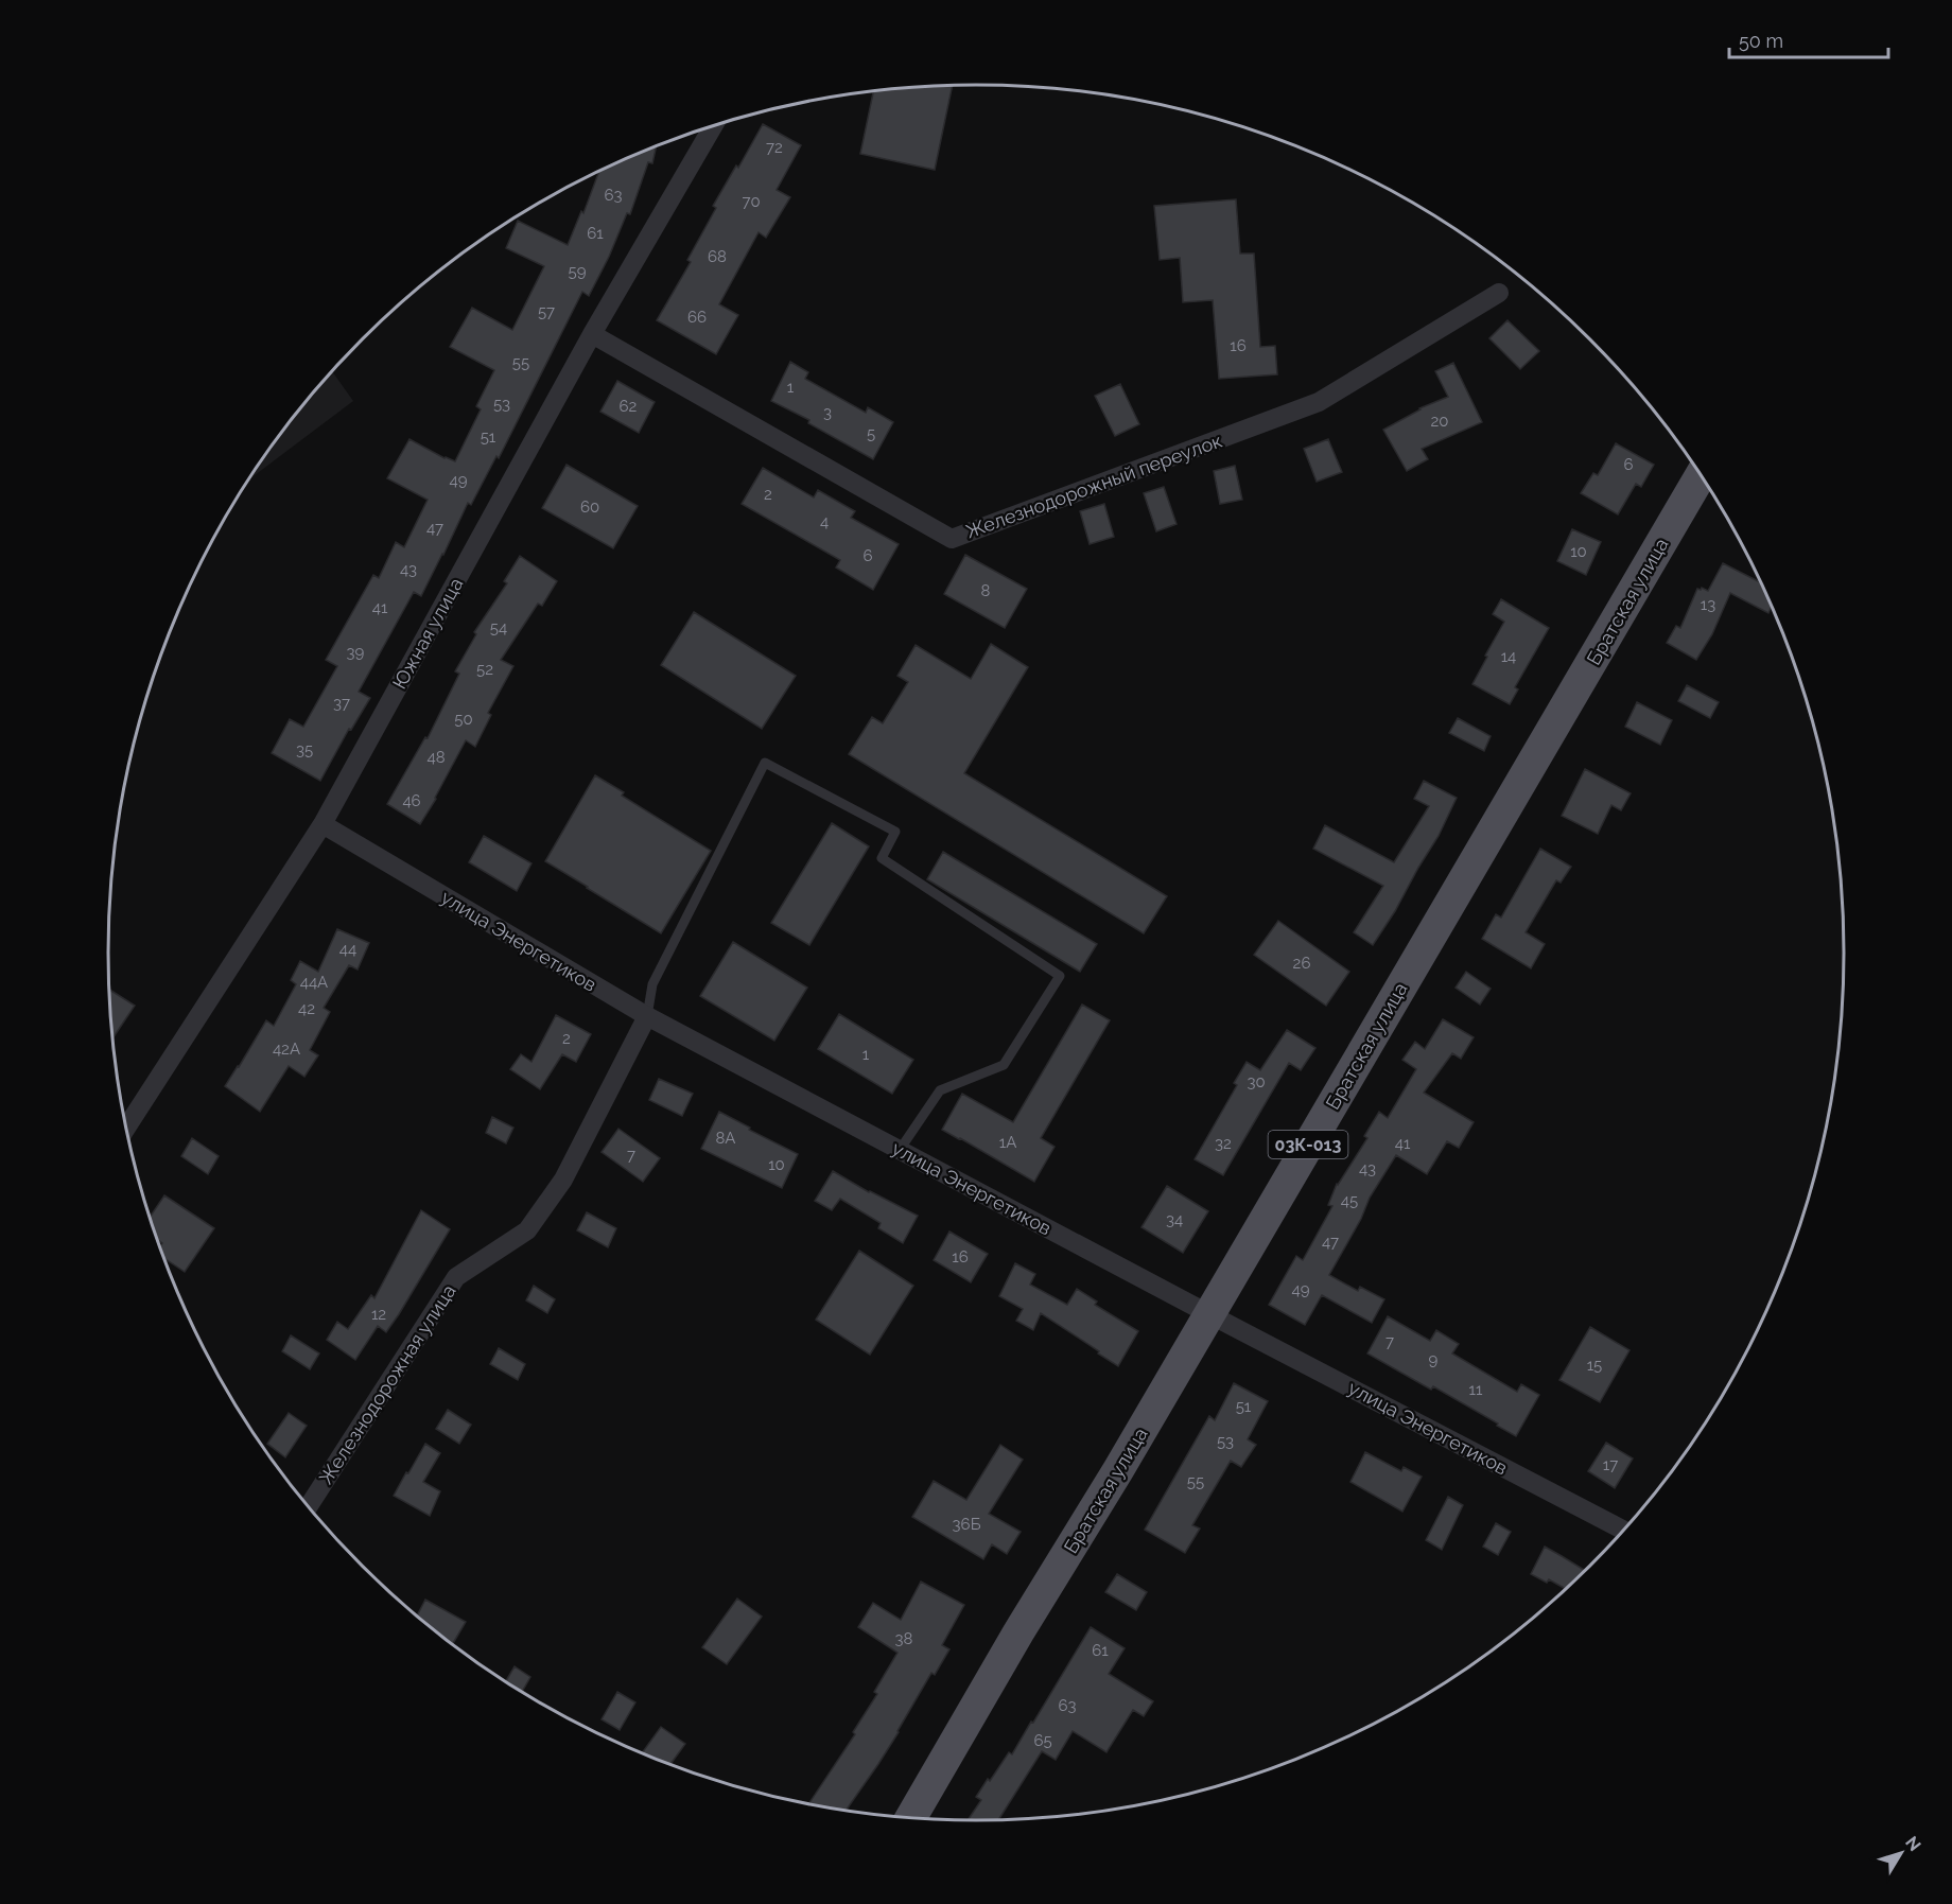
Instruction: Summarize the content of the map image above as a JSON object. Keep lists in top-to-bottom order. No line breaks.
{"streets":{"main road":["Братская улица","03К-013"],"street":["Железнодорожный переулок","Южная улица","улица Энергетиков","Железнодорожная улица"]},"crossings":[["Железнодорожный переулок","Южная улица"],["Братская улица","улица Энергетиков"],["Южная улица","улица Энергетиков"],["улица Энергетиков","Железнодорожная улица"]],"house_numbers":["72","63","70","61","68","59","57","66","16","55","1","53","62","3","20","5","51","6","49","2","60","4","47","10","6","43","8","13","41","54","39","14","52","37","50","35","48","46","44","26","44А","42","2","42А","1","30","8А","1А","32","41","7","10","43","45","34","47","16","49","12","7","9","15","11","51","53","17","55","36Б","38","61","63","65"],"scale_bar":"50 m","north":"top right"}
